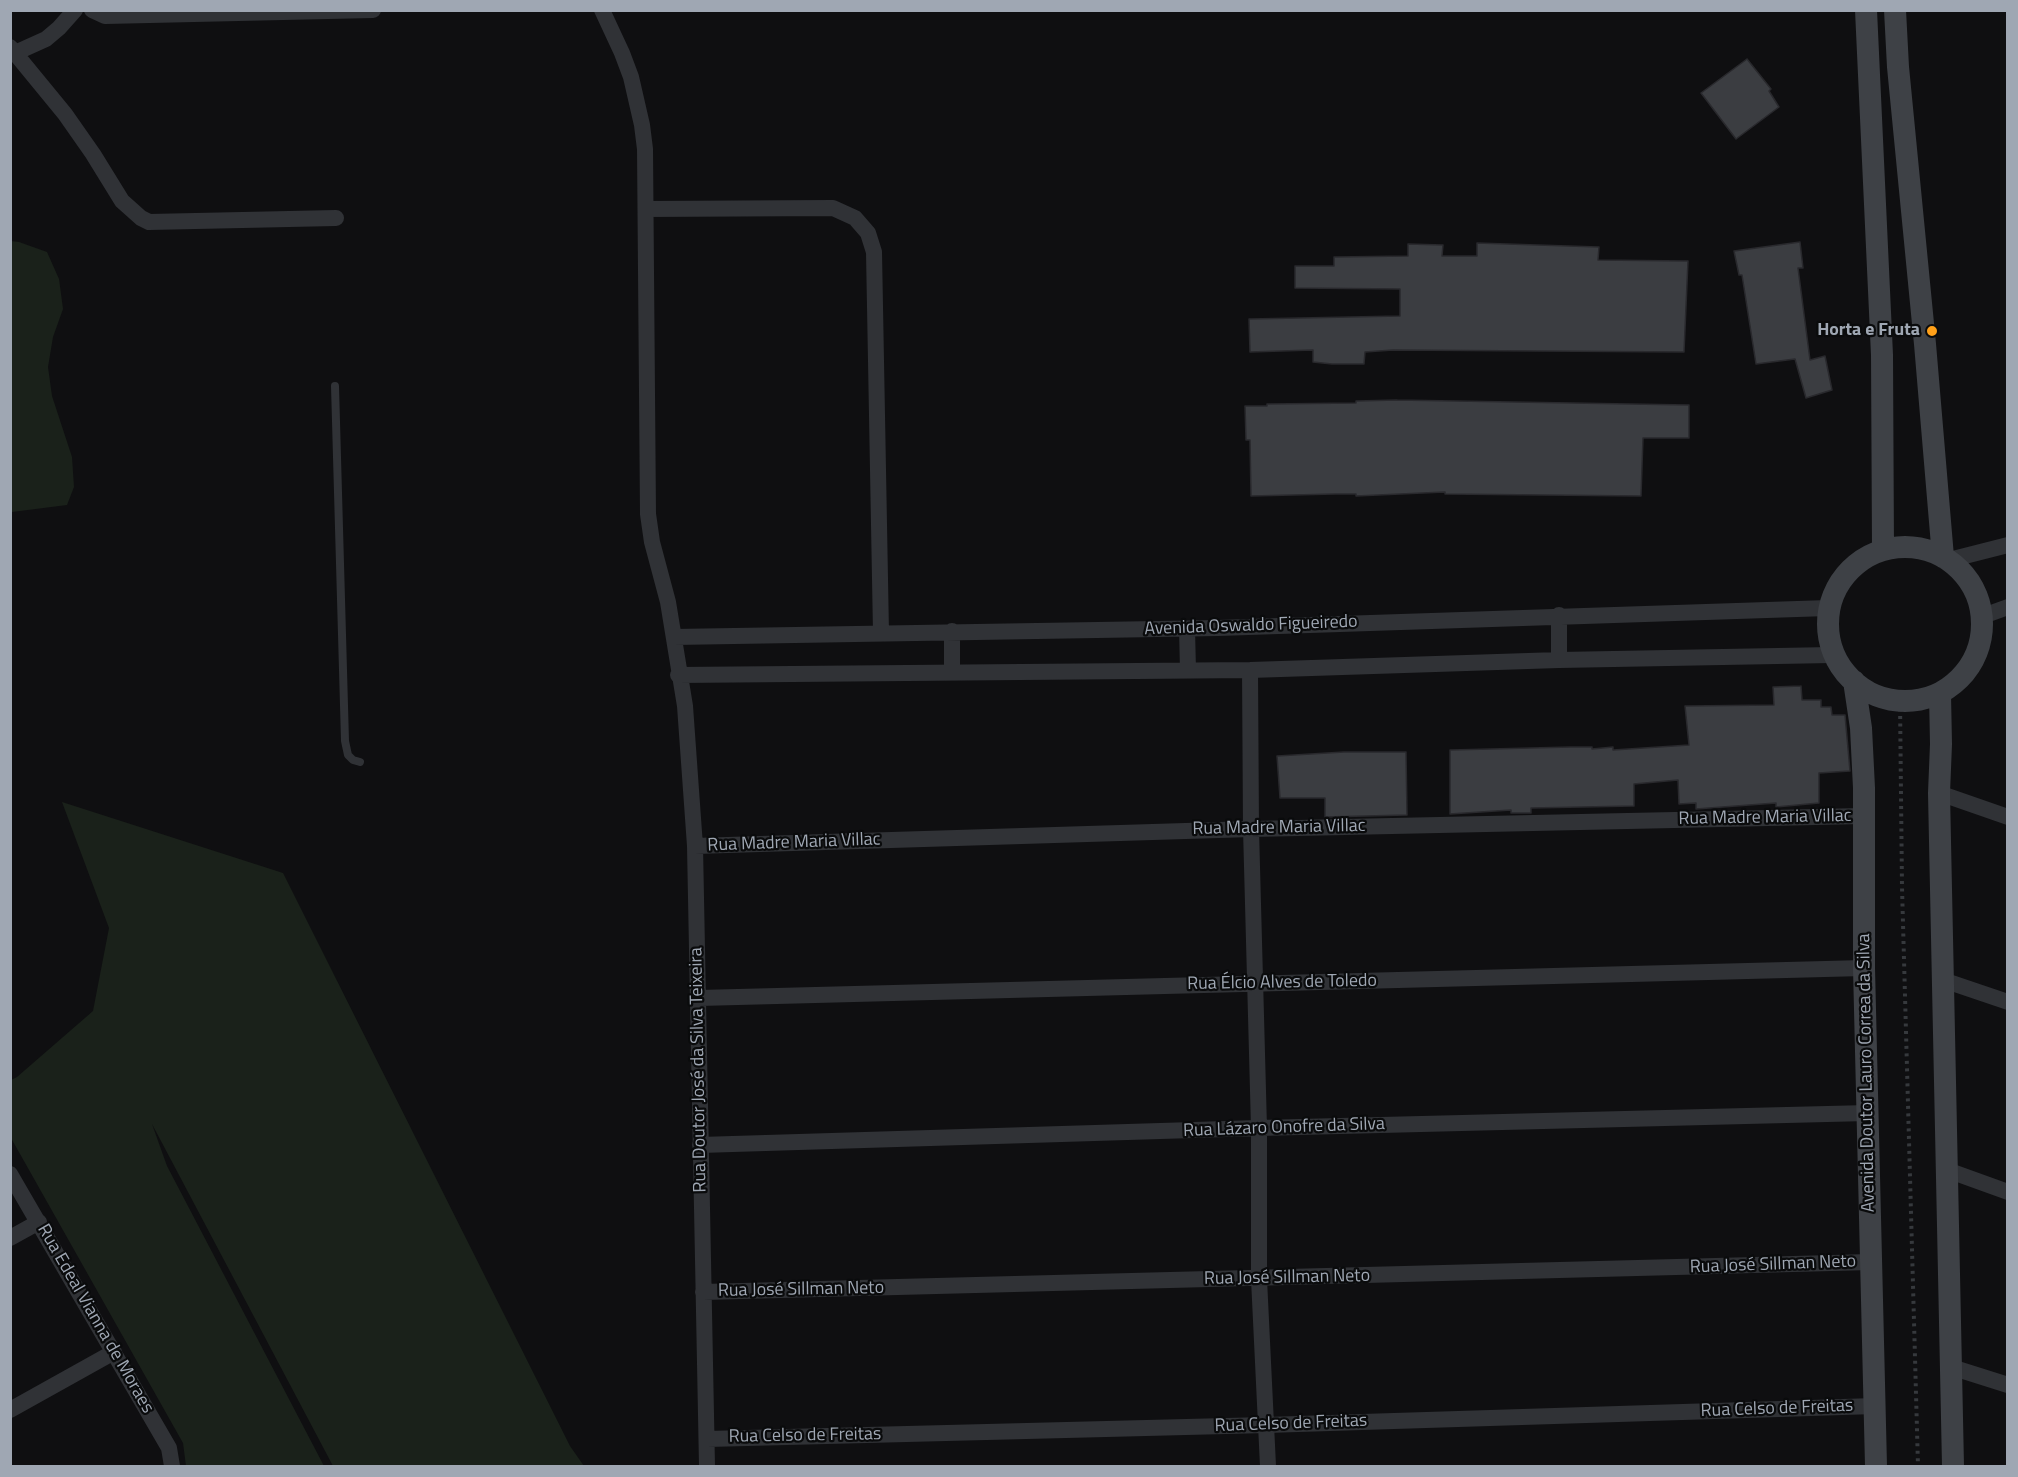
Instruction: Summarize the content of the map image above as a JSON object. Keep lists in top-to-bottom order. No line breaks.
{"streets":{"main road":["Avenida Doutor Lauro Correa da Silva"],"street":["Avenida Oswaldo Figueiredo","Rua Madre Maria Villac","Rua Élcio Alves de Toledo","Rua Doutor José da Silva Teixeira","Rua Lázaro Onofre da Silva","Rua José Sillman Neto","Rua Edeal Vianna de Moraes","Rua Celso de Freitas"]},"crossings":[["Avenida Oswaldo Figueiredo","Rua Doutor José da Silva Teixeira"],["Avenida Oswaldo Figueiredo","Avenida Doutor Lauro Correa da Silva"],["Rua Madre Maria Villac","Rua Doutor José da Silva Teixeira"],["Rua Madre Maria Villac","Avenida Doutor Lauro Correa da Silva"],["Rua Élcio Alves de Toledo","Rua Doutor José da Silva Teixeira"],["Rua Élcio Alves de Toledo","Avenida Doutor Lauro Correa da Silva"],["Rua Doutor José da Silva Teixeira","Rua Lázaro Onofre da Silva"],["Rua Doutor José da Silva Teixeira","Rua José Sillman Neto"],["Rua Doutor José da Silva Teixeira","Rua Celso de Freitas"],["Avenida Doutor Lauro Correa da Silva","Rua Lázaro Onofre da Silva"],["Avenida Doutor Lauro Correa da Silva","Rua José Sillman Neto"],["Avenida Doutor Lauro Correa da Silva","Rua Celso de Freitas"]],"places":["Horta e Fruta"]}
